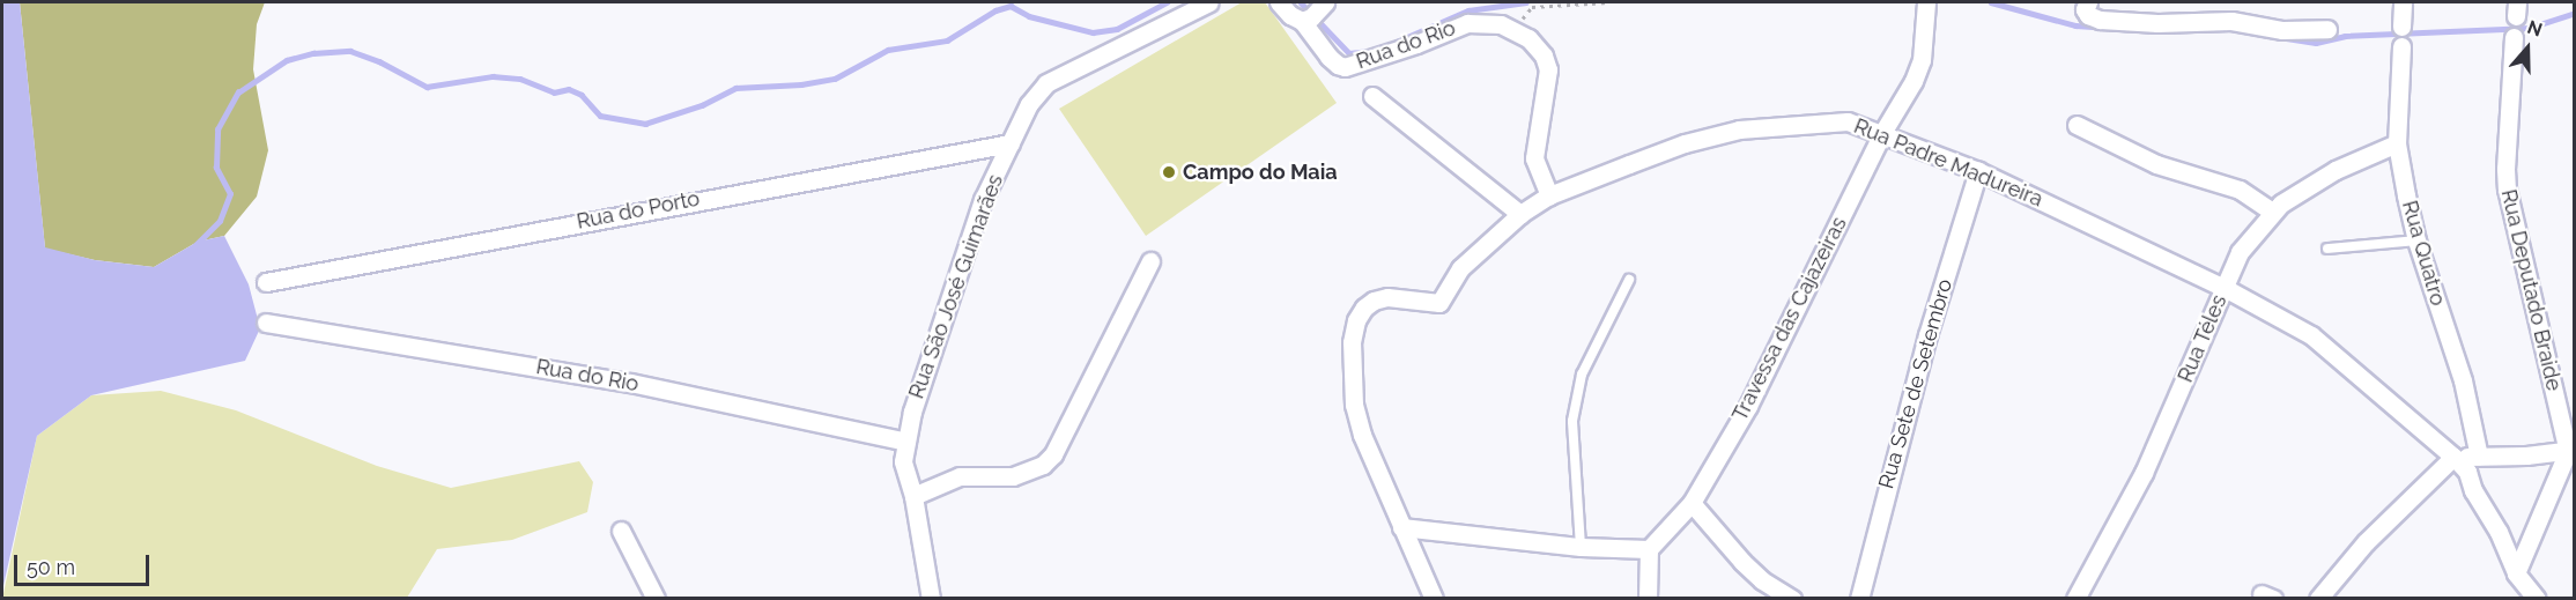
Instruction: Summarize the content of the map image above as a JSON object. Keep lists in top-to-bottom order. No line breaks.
{"streets":{"street":["Rua do Rio","Rua Padre Madureira","Rua do Porto","Rua Quatro","Rua São José Guimarães","Rua Deputado Braide","Travessa das Cajazeiras","Rua Téles","Rua Sete de Setembro"]},"crossings":[["Rua do Rio","Rua São José Guimarães"],["Rua Padre Madureira","Travessa das Cajazeiras"],["Rua Padre Madureira","Rua Téles"],["Rua Padre Madureira","Rua Sete de Setembro"],["Rua do Porto","Rua São José Guimarães"],["Rua Quatro","Rua Téles"]],"places":["Campo do Maia"],"scale_bar":"50 m","north":"top"}
